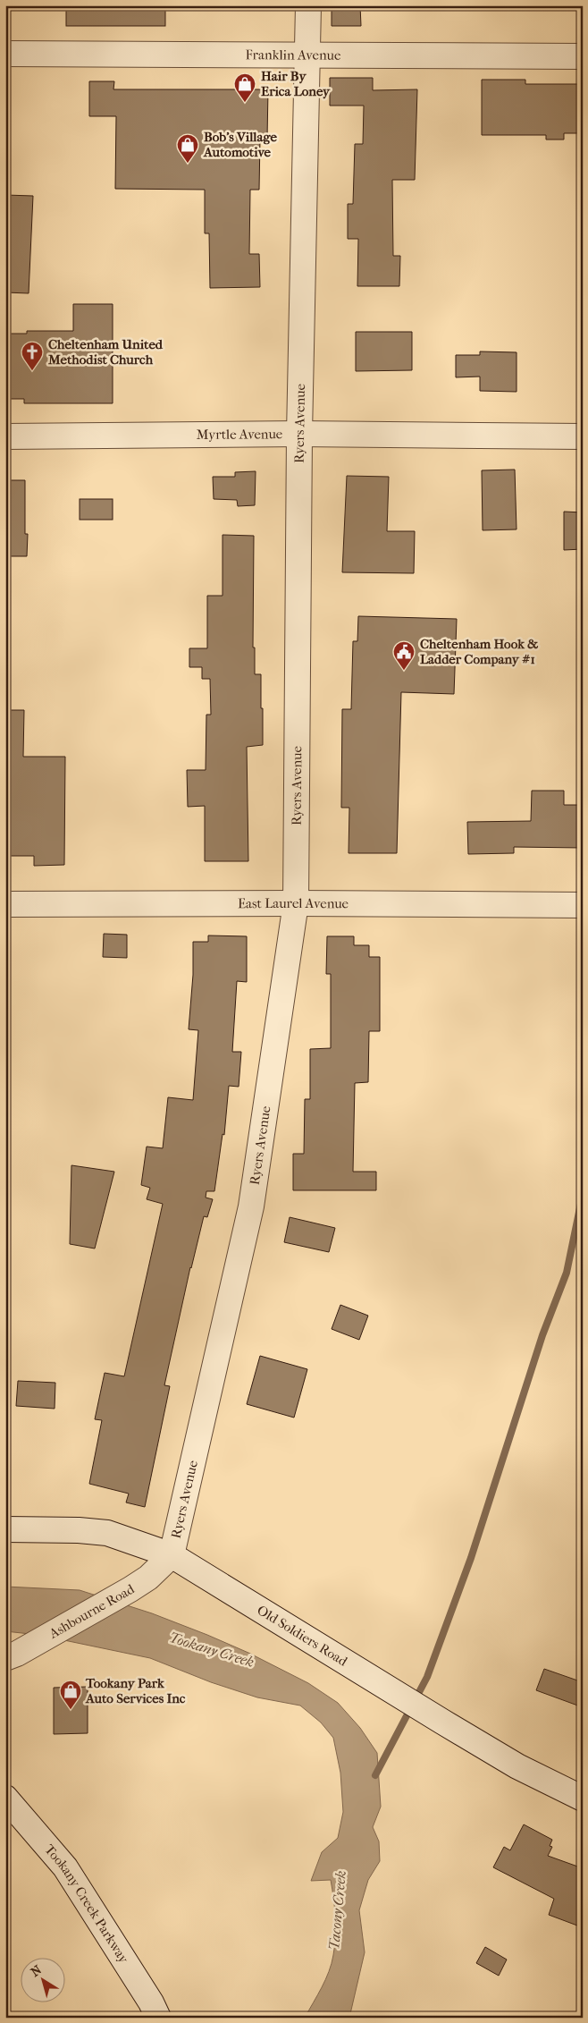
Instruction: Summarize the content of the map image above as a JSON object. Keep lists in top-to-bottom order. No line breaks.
{"streets":{"street":["Franklin Avenue","Ryers Avenue","Myrtle Avenue","East Laurel Avenue","Ashbourne Road","Old Soldiers Road","Tookany Creek Parkway"]},"crossings":[["Franklin Avenue","Ryers Avenue"],["Ryers Avenue","Myrtle Avenue"],["Ryers Avenue","East Laurel Avenue"],["Ryers Avenue","Ashbourne Road"],["Ryers Avenue","Old Soldiers Road"],["Ashbourne Road","Old Soldiers Road"]],"water":["Tookany Creek","Tacony Creek"],"places":{"shop":["Hair By Erica Loney","Bob's Village Automotive","Tookany Park Auto Services Inc"],"church":["Cheltenham United Methodist Church"],"public building":["Cheltenham Hook & Ladder Company #1"]},"north":"top left"}
